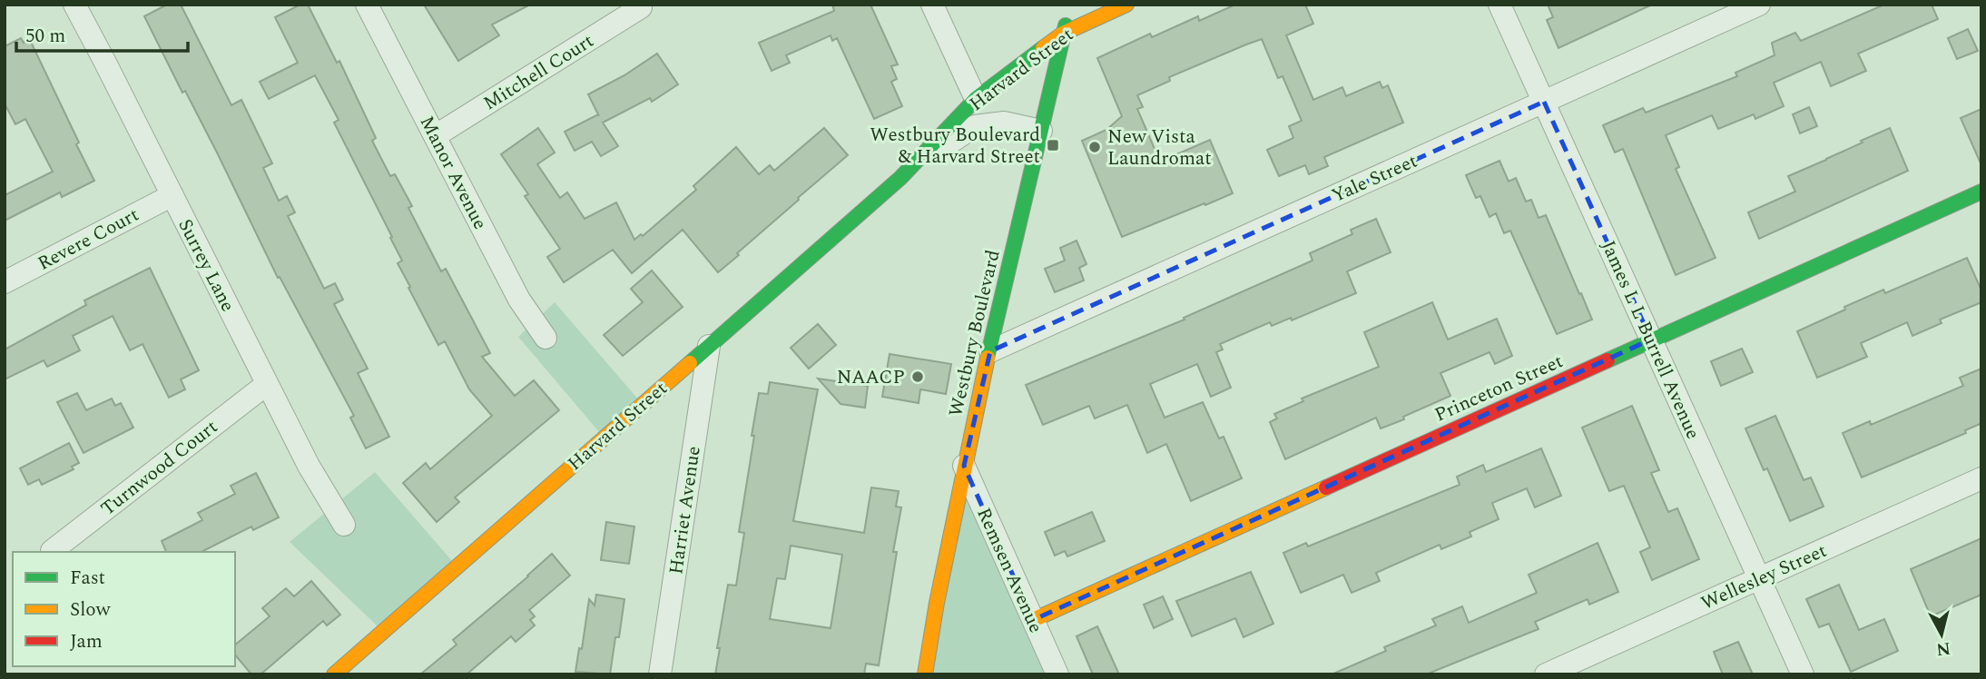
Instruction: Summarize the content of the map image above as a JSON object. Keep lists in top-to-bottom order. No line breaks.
{"streets":{"street":["Harvard Street","Mitchell Court","Manor Avenue","Yale Street","Revere Court","Surrey Lane","Westbury Boulevard","James L L Burrell Avenue","Princeton Street","Turnwood Court","Harriet Avenue","Remsen Avenue","Wellesley Street"]},"crossings":[["Harvard Street","Westbury Boulevard"],["Harvard Street","Harriet Avenue"],["Mitchell Court","Manor Avenue"],["Yale Street","Westbury Boulevard"],["Yale Street","James L L Burrell Avenue"],["Revere Court","Surrey Lane"],["Surrey Lane","Turnwood Court"],["Westbury Boulevard","Remsen Avenue"],["James L L Burrell Avenue","Princeton Street"],["James L L Burrell Avenue","Wellesley Street"],["Princeton Street","Remsen Avenue"]],"places":{"transit":["Westbury Boulevard & Harvard Street"],"other":["New Vista Laundromat","NAACP"]},"legend":["Fast","Slow","Jam"],"scale_bar":"50 m","north":"bottom"}
